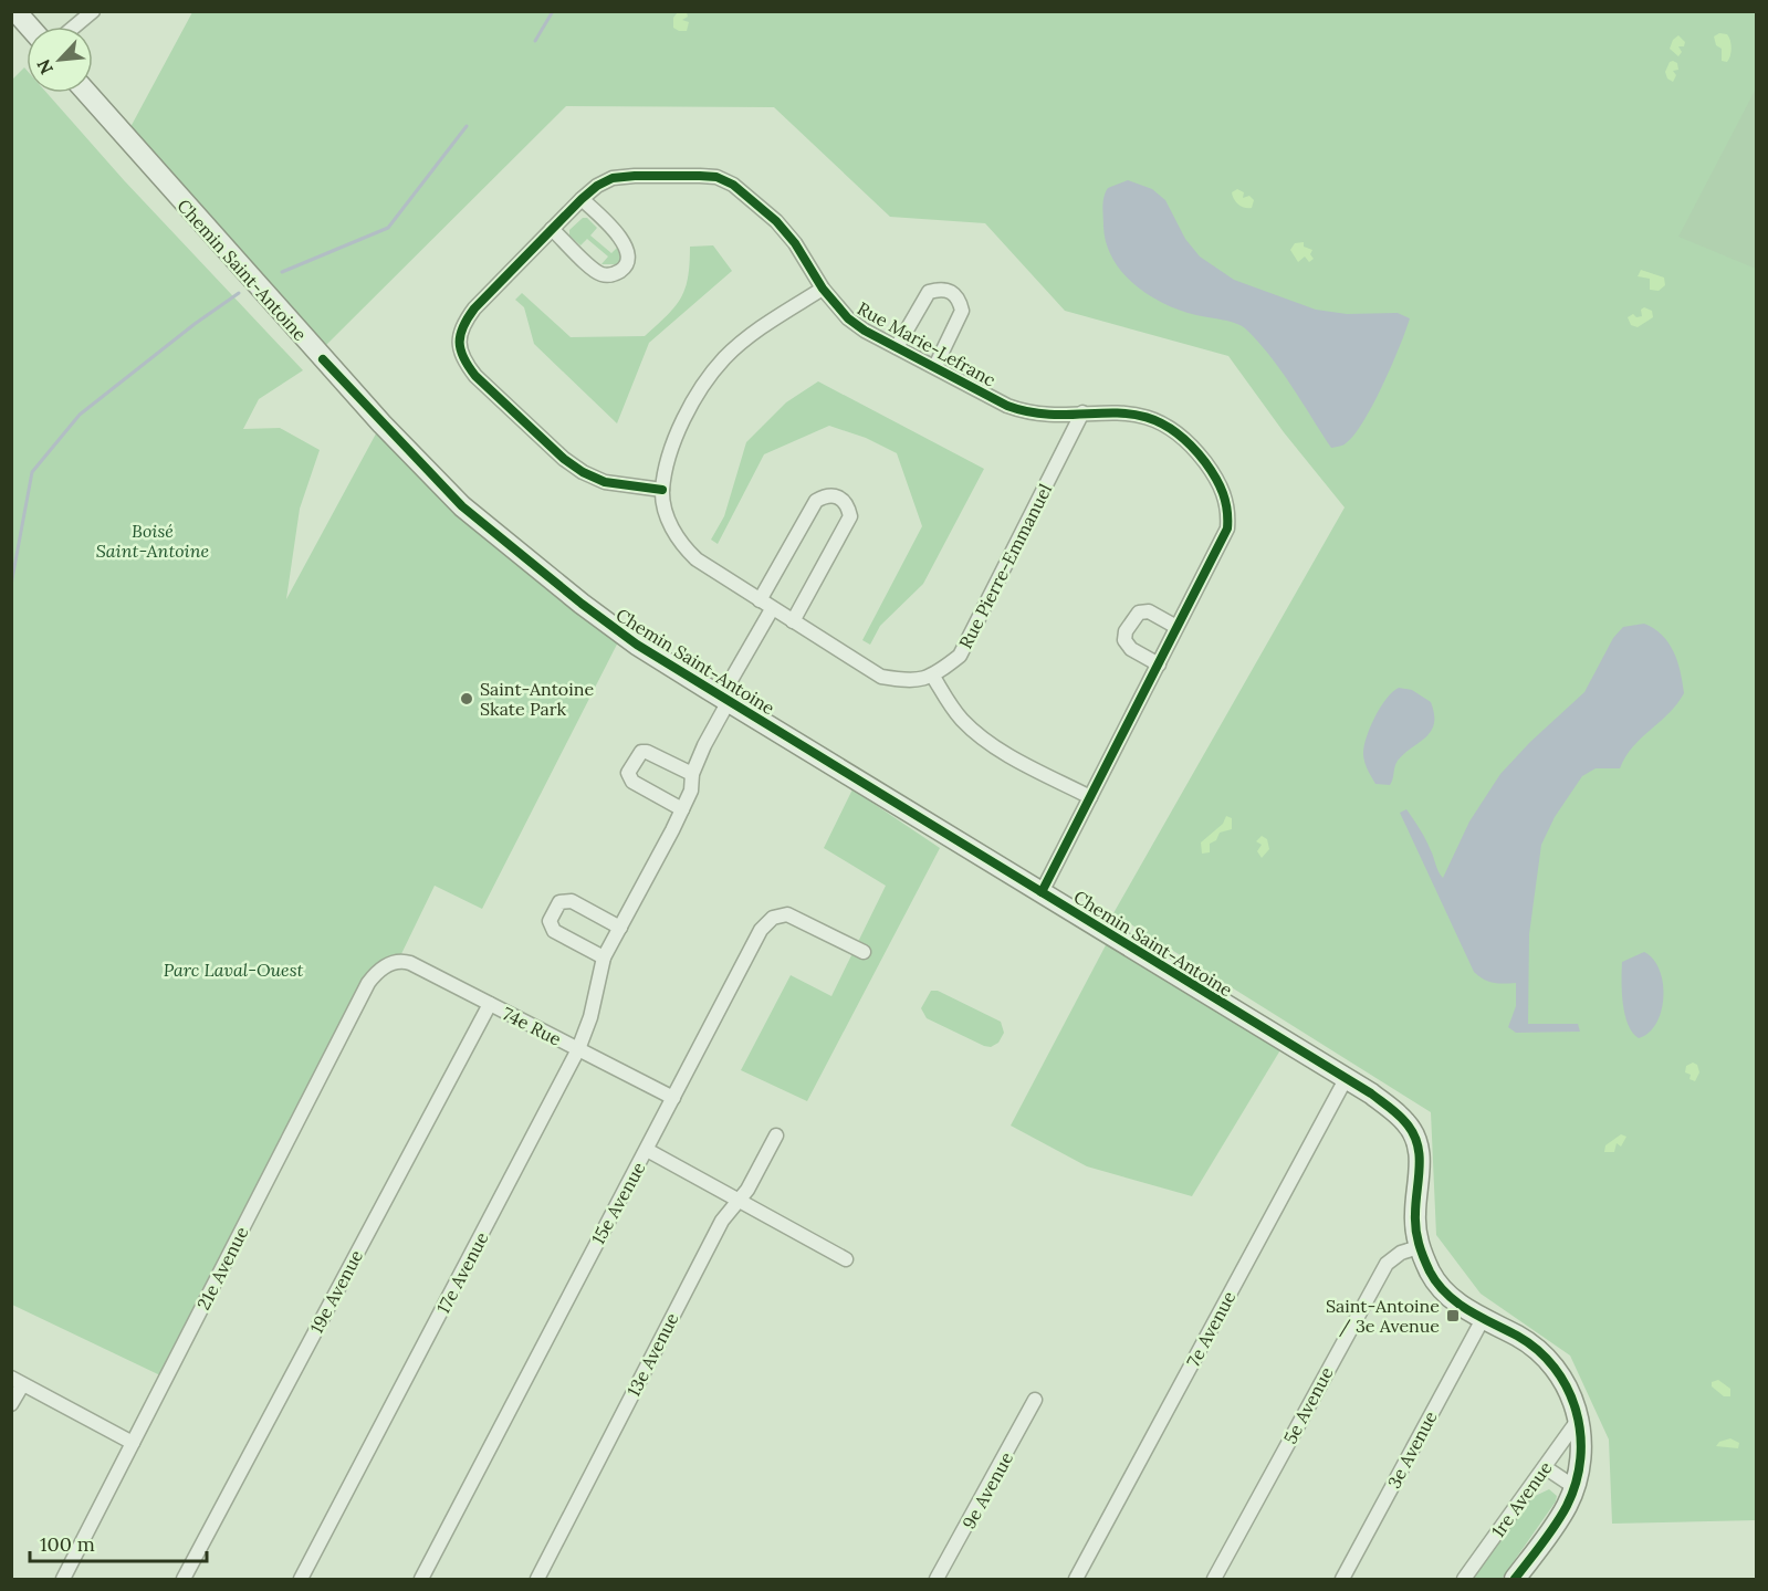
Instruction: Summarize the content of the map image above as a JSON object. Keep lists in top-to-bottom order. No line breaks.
{"streets":{"street":["Chemin Saint-Antoine","Rue Marie-Lefranc","Rue Pierre-Emmanuel","74e Rue","15e Avenue","21e Avenue","17e Avenue","19e Avenue","7e Avenue","13e Avenue","5e Avenue","3e Avenue","9e Avenue","1re Avenue"]},"crossings":[["Chemin Saint-Antoine","Rue Marie-Lefranc"],["Chemin Saint-Antoine","17e Avenue"],["Chemin Saint-Antoine","7e Avenue"],["Chemin Saint-Antoine","5e Avenue"],["Chemin Saint-Antoine","3e Avenue"],["Chemin Saint-Antoine","1re Avenue"],["Rue Marie-Lefranc","Rue Pierre-Emmanuel"],["74e Rue","15e Avenue"],["74e Rue","21e Avenue"],["74e Rue","17e Avenue"],["74e Rue","19e Avenue"]],"parks":["Boisé Saint-Antoine","Parc Laval-Ouest"],"places":{"other":["Saint-Antoine Skate Park"],"transit":["Saint-Antoine / 3e Avenue"]},"scale_bar":"100 m","north":"bottom left"}
